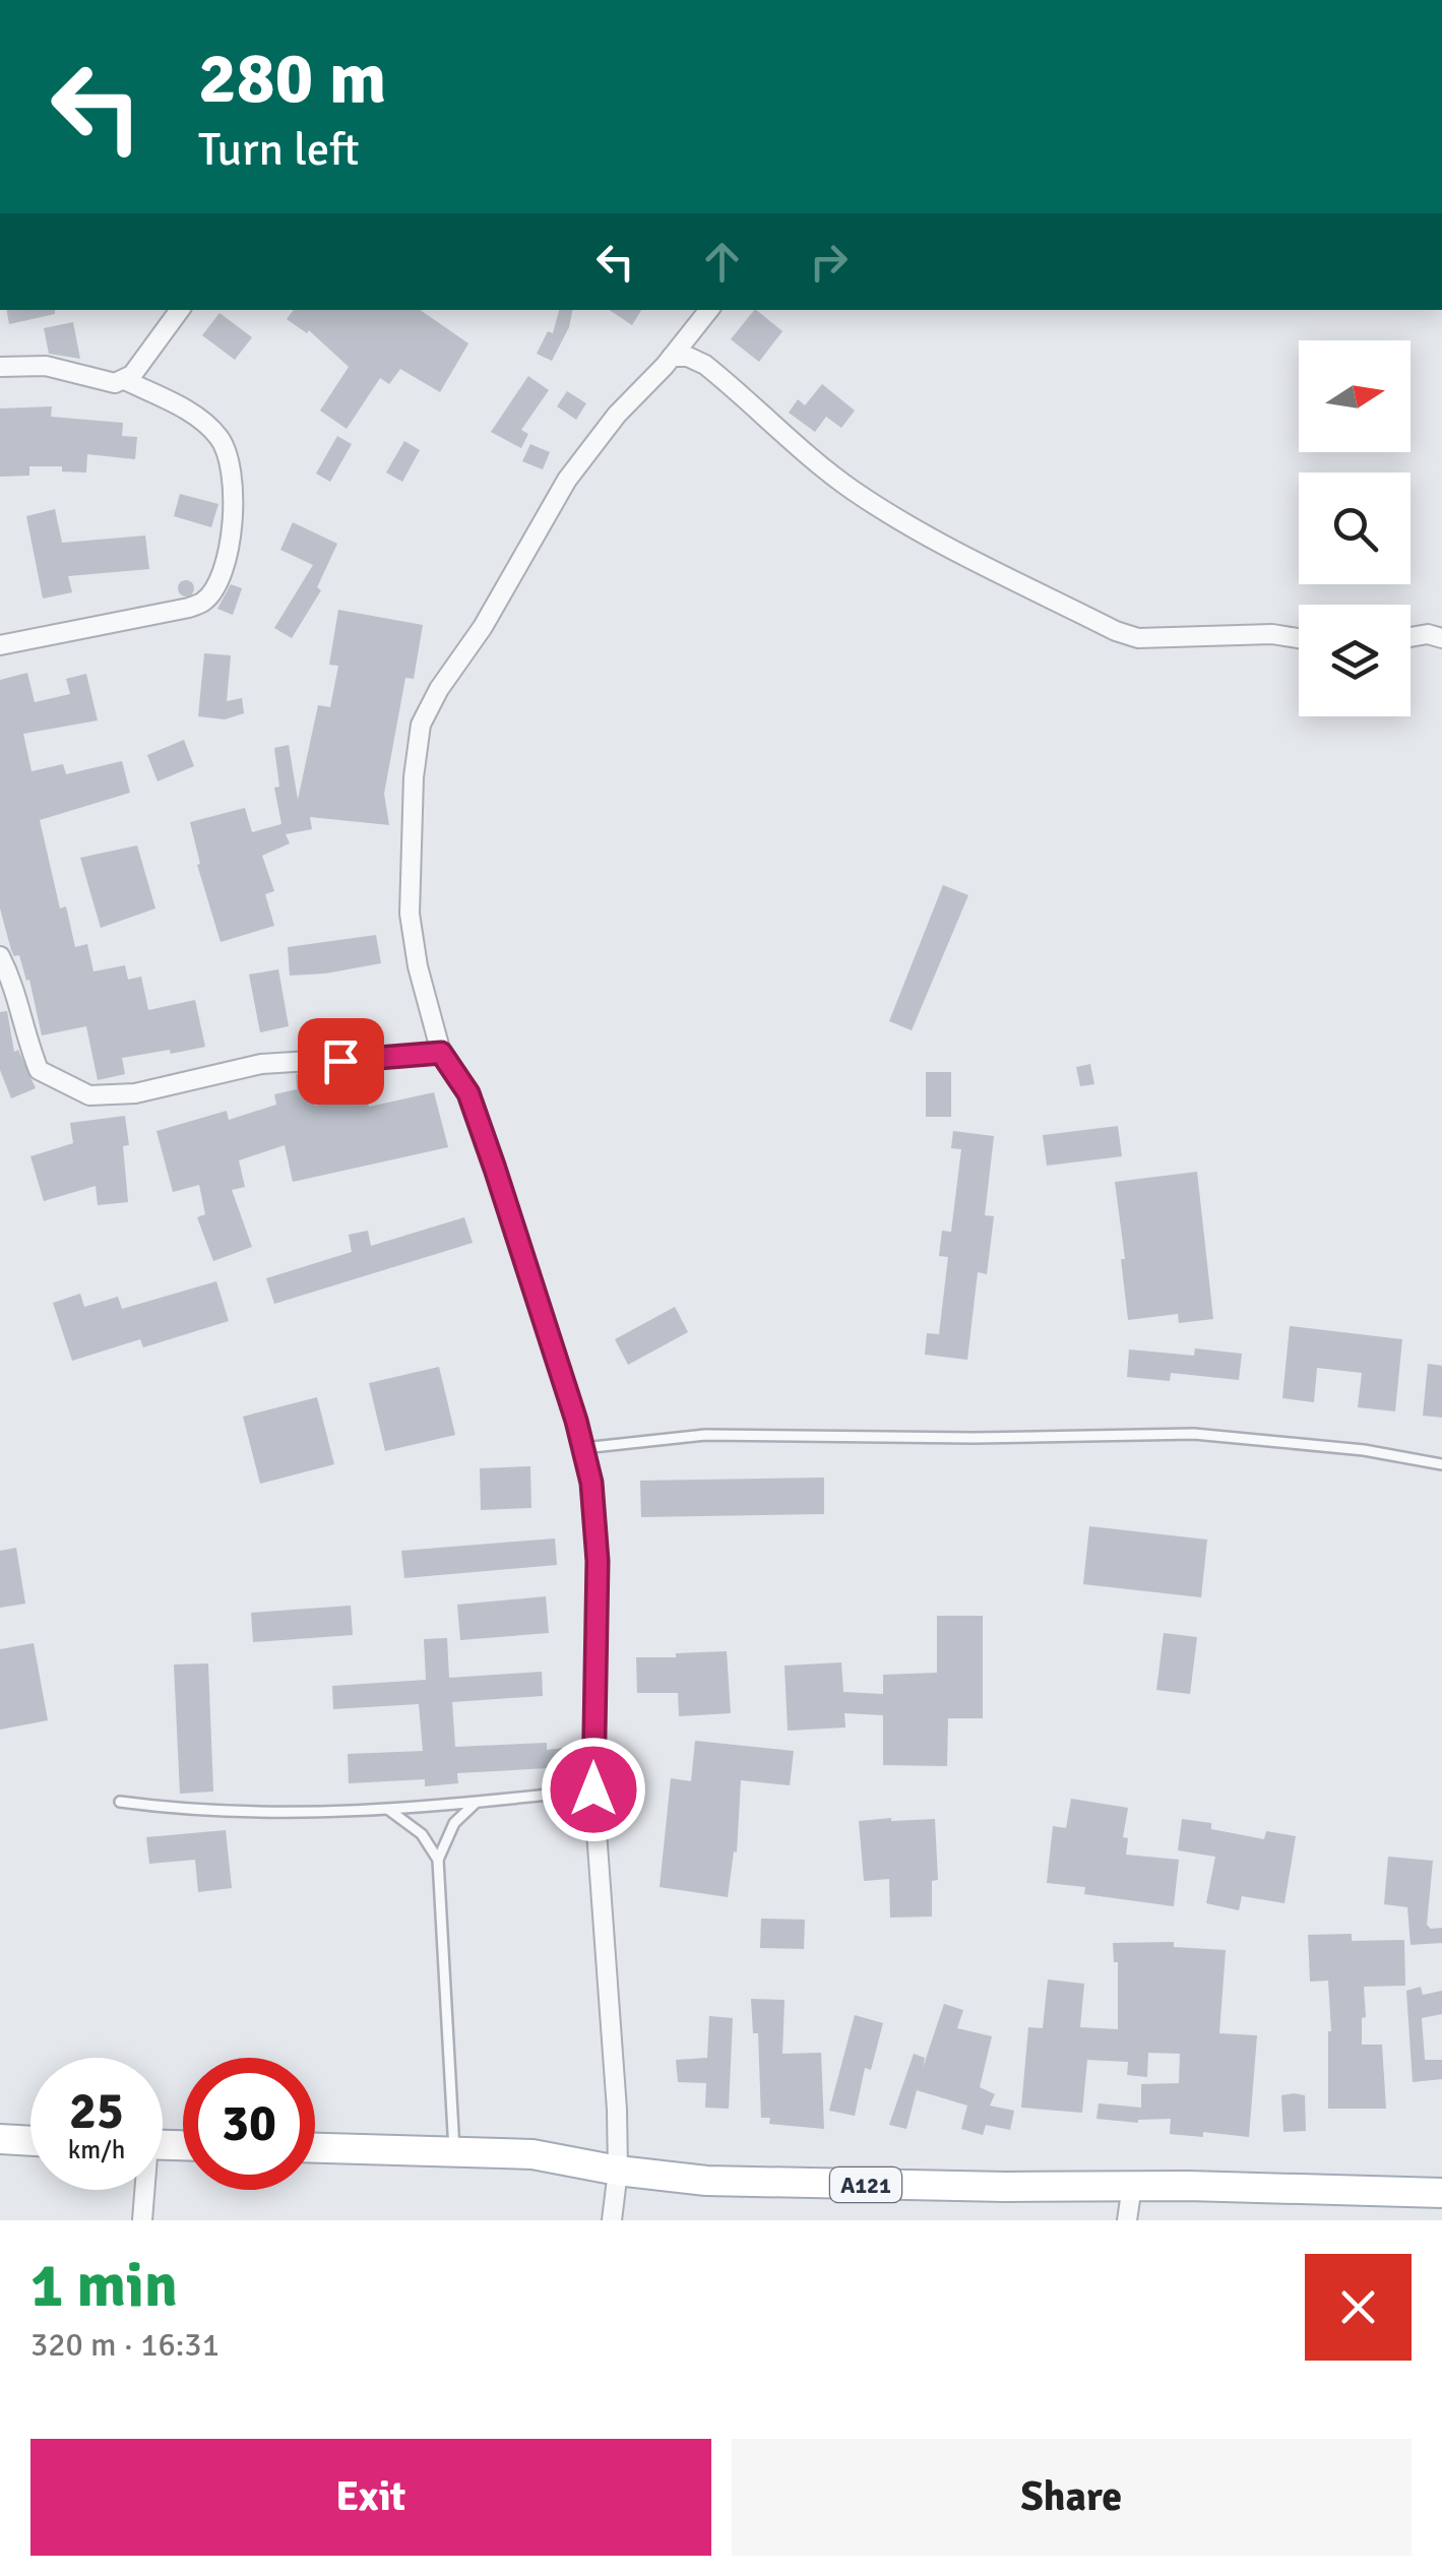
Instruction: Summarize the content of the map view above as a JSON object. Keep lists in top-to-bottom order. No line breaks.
{"streets":{"main road":["A121"]},"north":"right","page":{"turn":["280 m","Turn left"],"speed":"25 km/h","limit":"30","heading":["1 min","320 m · 16:31"],"buttons":["Exit","Share"]}}
